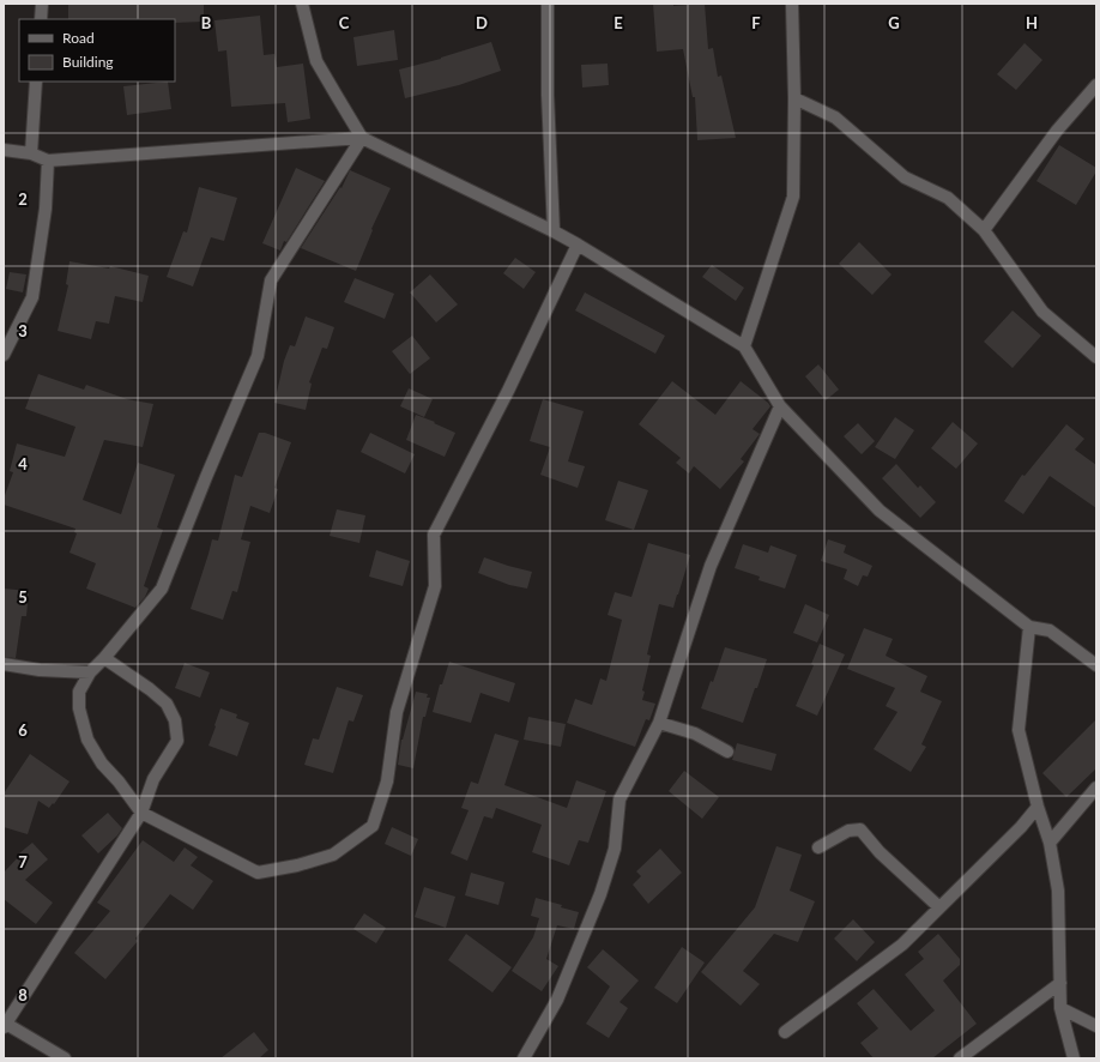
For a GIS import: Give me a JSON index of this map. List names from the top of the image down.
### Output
{
  "legend": ["Road", "Building"],
  "grid": {
    "columns": [
      "B",
      "C",
      "D",
      "E",
      "F",
      "G",
      "H"
    ],
    "rows": [
      "2",
      "3",
      "4",
      "5",
      "6",
      "7",
      "8"
    ]
  }
}
